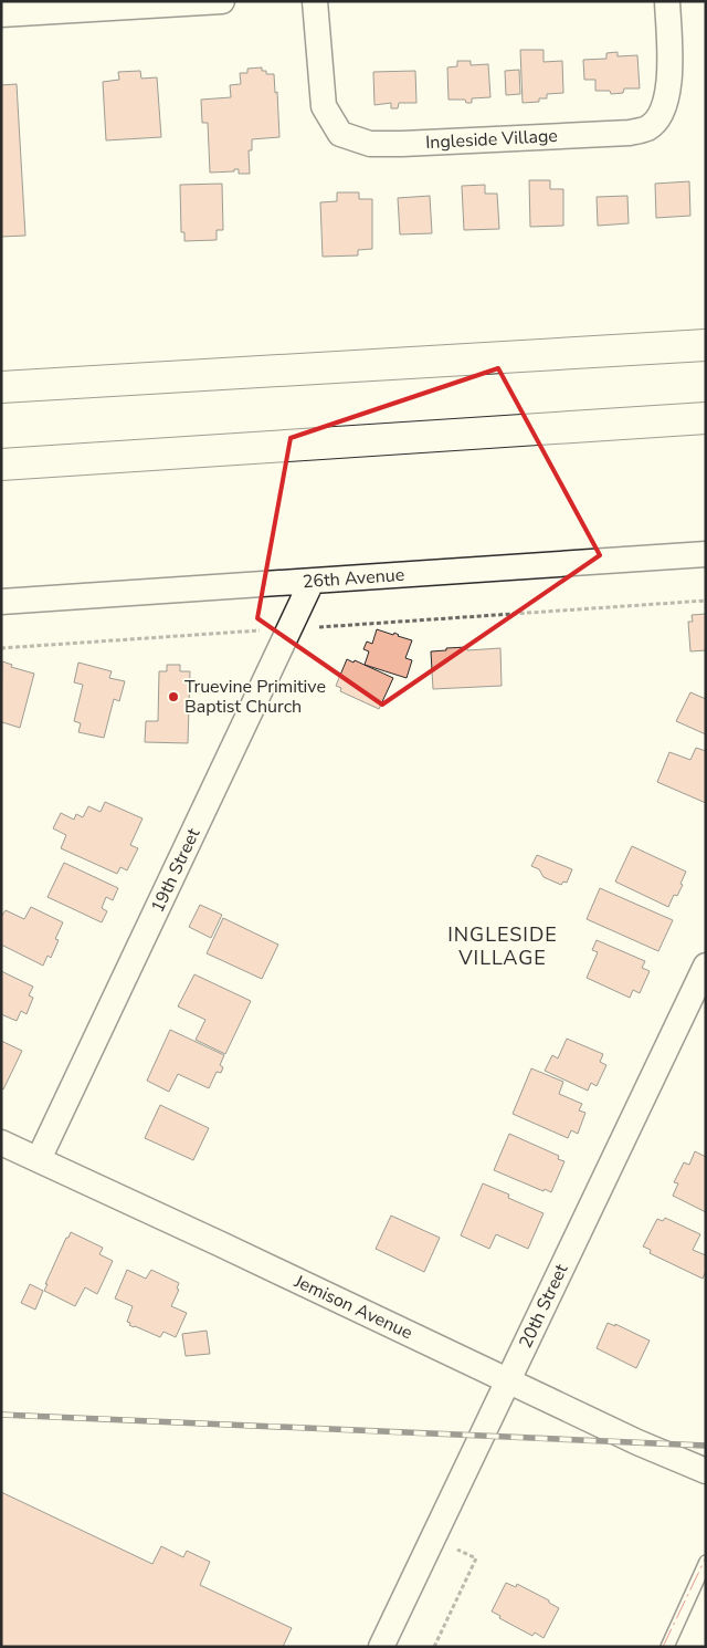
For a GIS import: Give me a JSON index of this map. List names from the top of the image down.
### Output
{
  "streets": {
    "street": [
      "Ingleside Village",
      "26th Avenue",
      "19th Street",
      "20th Street",
      "Jemison Avenue"
    ]
  },
  "crossings": [
    ["26th Avenue", "19th Street"],
    ["19th Street", "Jemison Avenue"],
    ["20th Street", "Jemison Avenue"]
  ],
  "districts": ["INGLESIDE VILLAGE"],
  "places": ["Truevine Primitive Baptist Church"]
}
